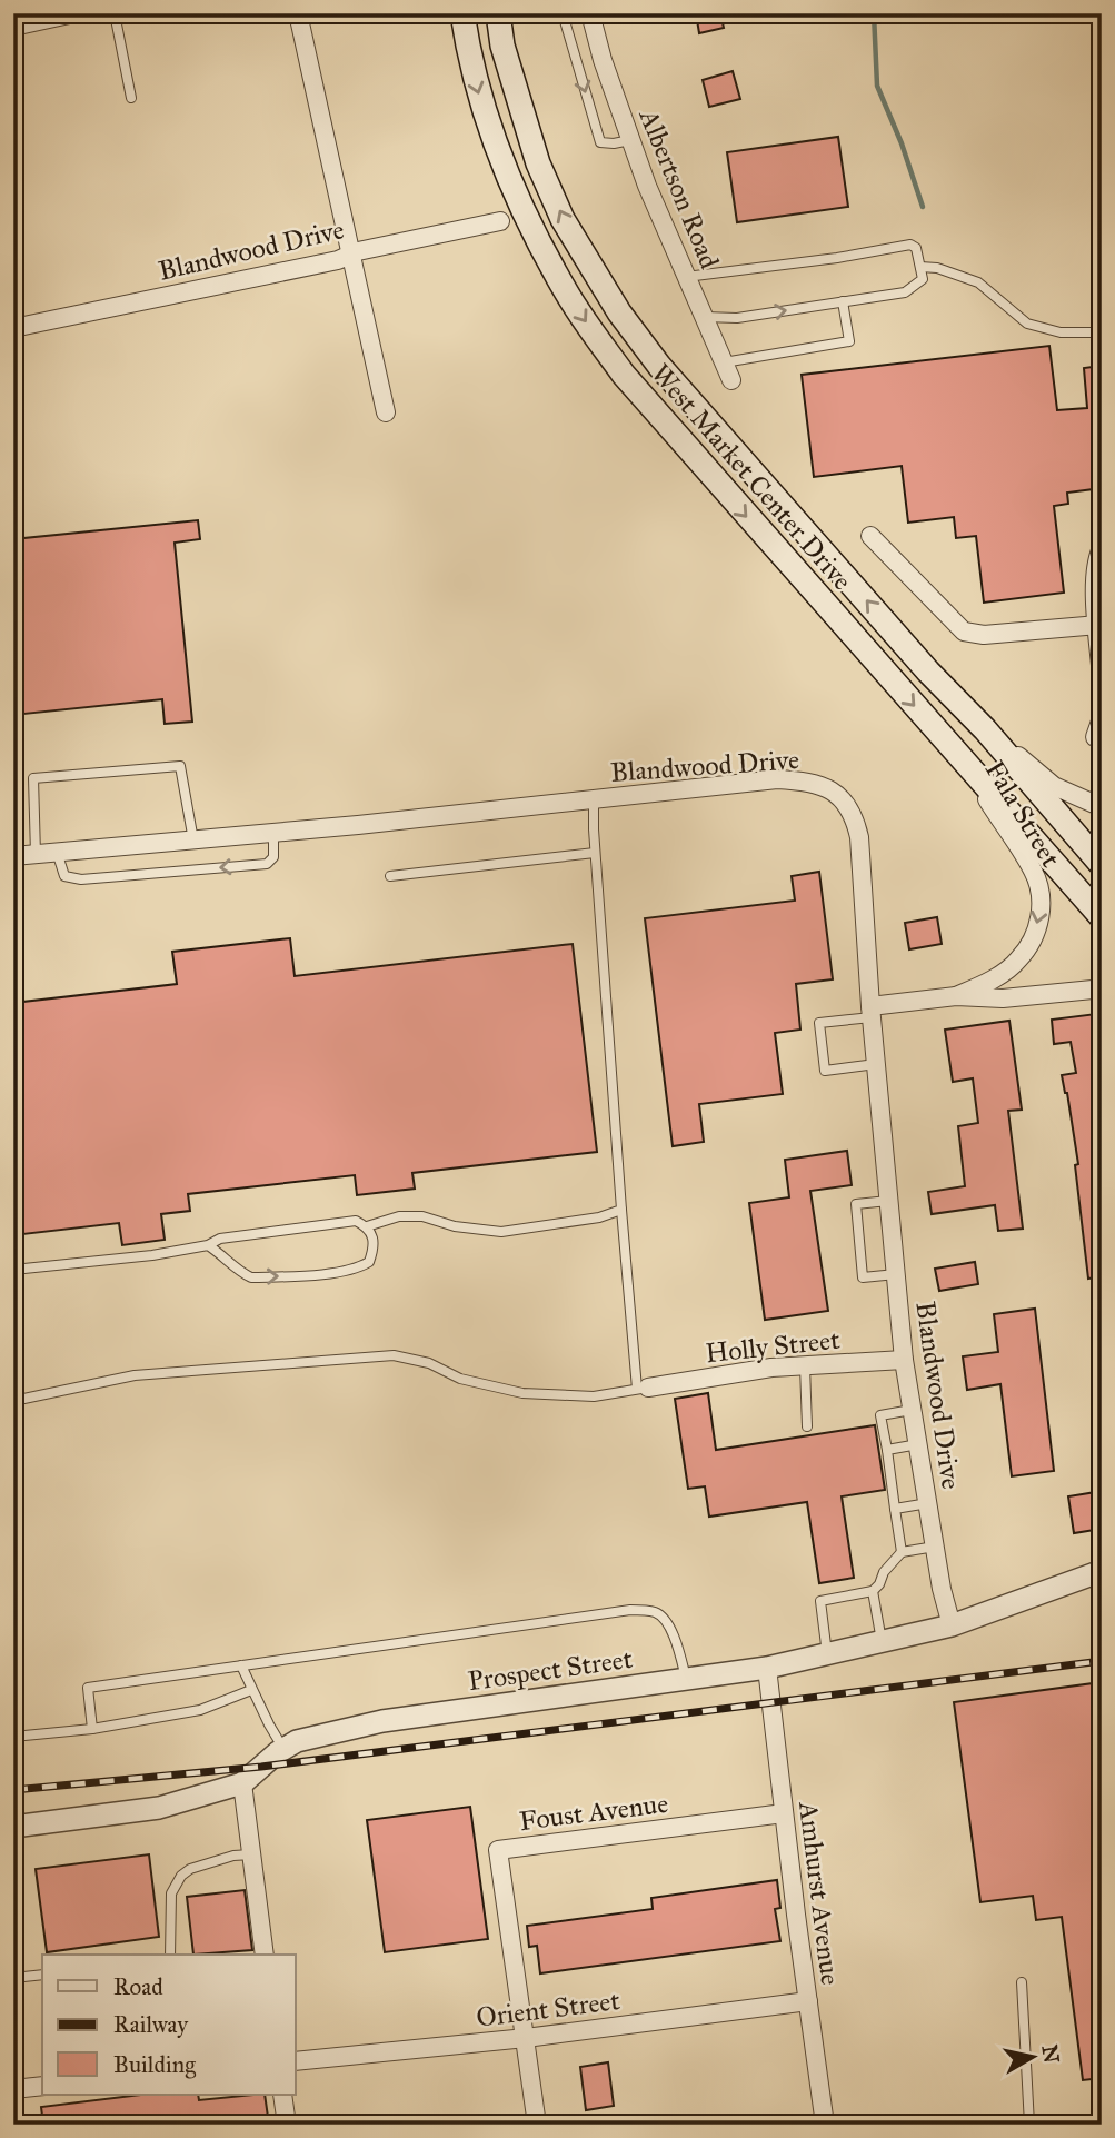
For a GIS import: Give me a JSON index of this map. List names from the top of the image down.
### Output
{
  "streets": {
    "main road": ["West Market Center Drive"],
    "street": [
      "Albertson Road",
      "Blandwood Drive",
      "Fala Street",
      "Holly Street",
      "Prospect Street",
      "Foust Avenue",
      "Amhurst Avenue",
      "Orient Street"
    ]
  },
  "crossings": [
    ["Blandwood Drive", "Fala Street"],
    ["Blandwood Drive", "Holly Street"],
    ["Blandwood Drive", "Prospect Street"],
    ["West Market Center Drive", "Fala Street"],
    ["Prospect Street", "Amhurst Avenue"],
    ["Foust Avenue", "Amhurst Avenue"],
    ["Foust Avenue", "Orient Street"],
    ["Amhurst Avenue", "Orient Street"]
  ],
  "legend": ["Road", "Railway", "Building"],
  "north": "right"
}
